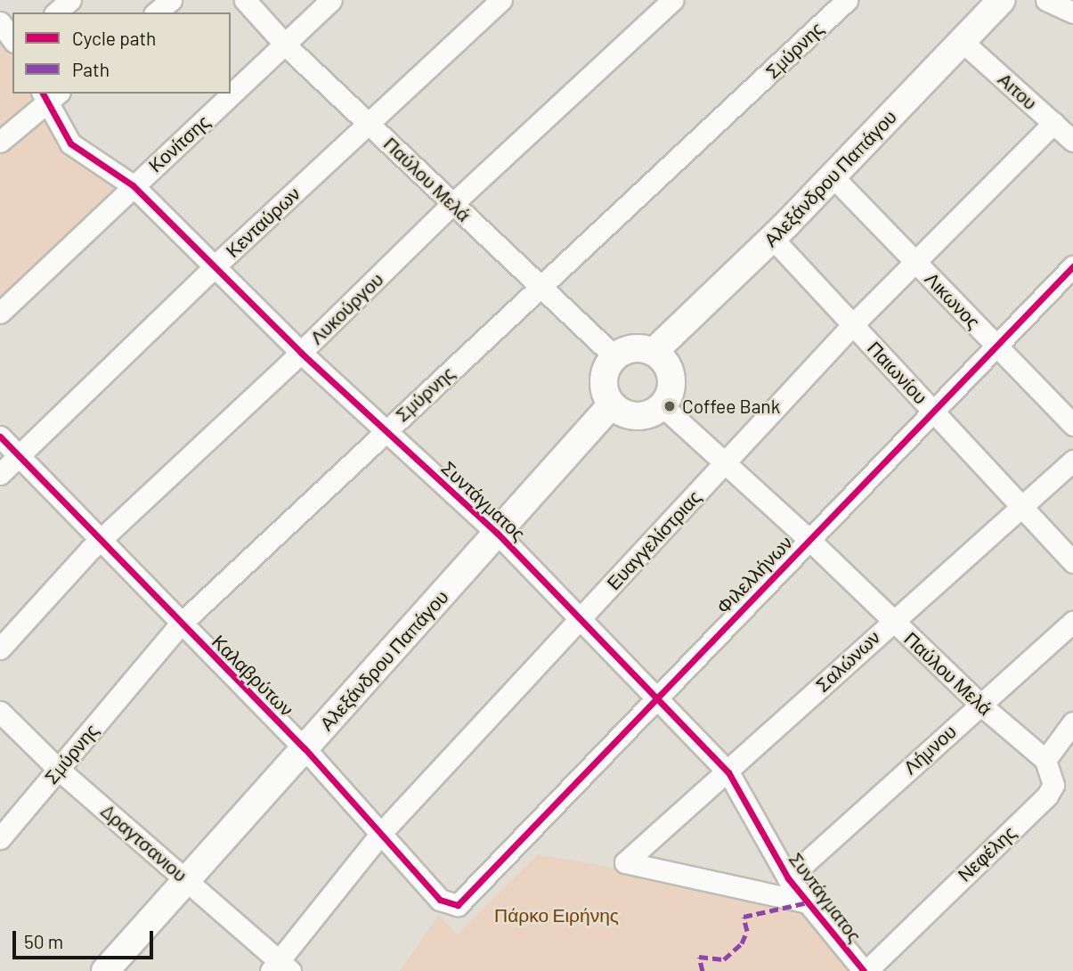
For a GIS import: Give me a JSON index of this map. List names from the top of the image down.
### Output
{
  "streets": {
    "street": [
      "Σμύρνης",
      "Αιτου",
      "Κονίτσης",
      "Αλεξάνδρου Παπάγου",
      "Παύλου Μελά",
      "Κενταύρων",
      "Λικωνος",
      "Λυκούργου",
      "Παιωνίου",
      "Συντάγματος",
      "Ευαγγελίστριας",
      "Φιλελλήνων",
      "Σαλώνων",
      "Καλαβρύτων",
      "Λήμνου",
      "Δραγτσανιου",
      "Νεφέλης"
    ]
  },
  "crossings": [
    ["Σμύρνης", "Παύλου Μελά"],
    ["Σμύρνης", "Συντάγματος"],
    ["Σμύρνης", "Καλαβρύτων"],
    ["Σμύρνης", "Δραγτσανιου"],
    ["Αιτου", "Αλεξάνδρου Παπάγου"],
    ["Αιτου", "Ευαγγελίστριας"],
    ["Κονίτσης", "Παύλου Μελά"],
    ["Κονίτσης", "Συντάγματος"],
    ["Αλεξάνδρου Παπάγου", "Παύλου Μελά"],
    ["Αλεξάνδρου Παπάγου", "Λικωνος"],
    ["Αλεξάνδρου Παπάγου", "Παιωνίου"],
    ["Αλεξάνδρου Παπάγου", "Συντάγματος"],
    ["Αλεξάνδρου Παπάγου", "Καλαβρύτων"],
    ["Αλεξάνδρου Παπάγου", "Δραγτσανιου"],
    ["Παύλου Μελά", "Κενταύρων"],
    ["Παύλου Μελά", "Λυκούργου"],
    ["Παύλου Μελά", "Ευαγγελίστριας"],
    ["Παύλου Μελά", "Φιλελλήνων"],
    ["Παύλου Μελά", "Σαλώνων"],
    ["Παύλου Μελά", "Λήμνου"],
    ["Παύλου Μελά", "Νεφέλης"],
    ["Κενταύρων", "Συντάγματος"],
    ["Κενταύρων", "Καλαβρύτων"],
    ["Λικωνος", "Ευαγγελίστριας"],
    ["Λικωνος", "Φιλελλήνων"],
    ["Λυκούργου", "Συντάγματος"],
    ["Λυκούργου", "Καλαβρύτων"],
    ["Παιωνίου", "Ευαγγελίστριας"],
    ["Παιωνίου", "Φιλελλήνων"],
    ["Παιωνίου", "Σαλώνων"],
    ["Συντάγματος", "Ευαγγελίστριας"],
    ["Συντάγματος", "Φιλελλήνων"],
    ["Συντάγματος", "Σαλώνων"],
    ["Συντάγματος", "Λήμνου"],
    ["Συντάγματος", "Νεφέλης"],
    ["Ευαγγελίστριας", "Καλαβρύτων"],
    ["Ευαγγελίστριας", "Δραγτσανιου"],
    ["Φιλελλήνων", "Καλαβρύτων"]
  ],
  "parks": ["Πάρκο Ειρήνης"],
  "places": ["Coffee Bank"],
  "legend": ["Cycle path", "Path"],
  "scale_bar": "50 m"
}
